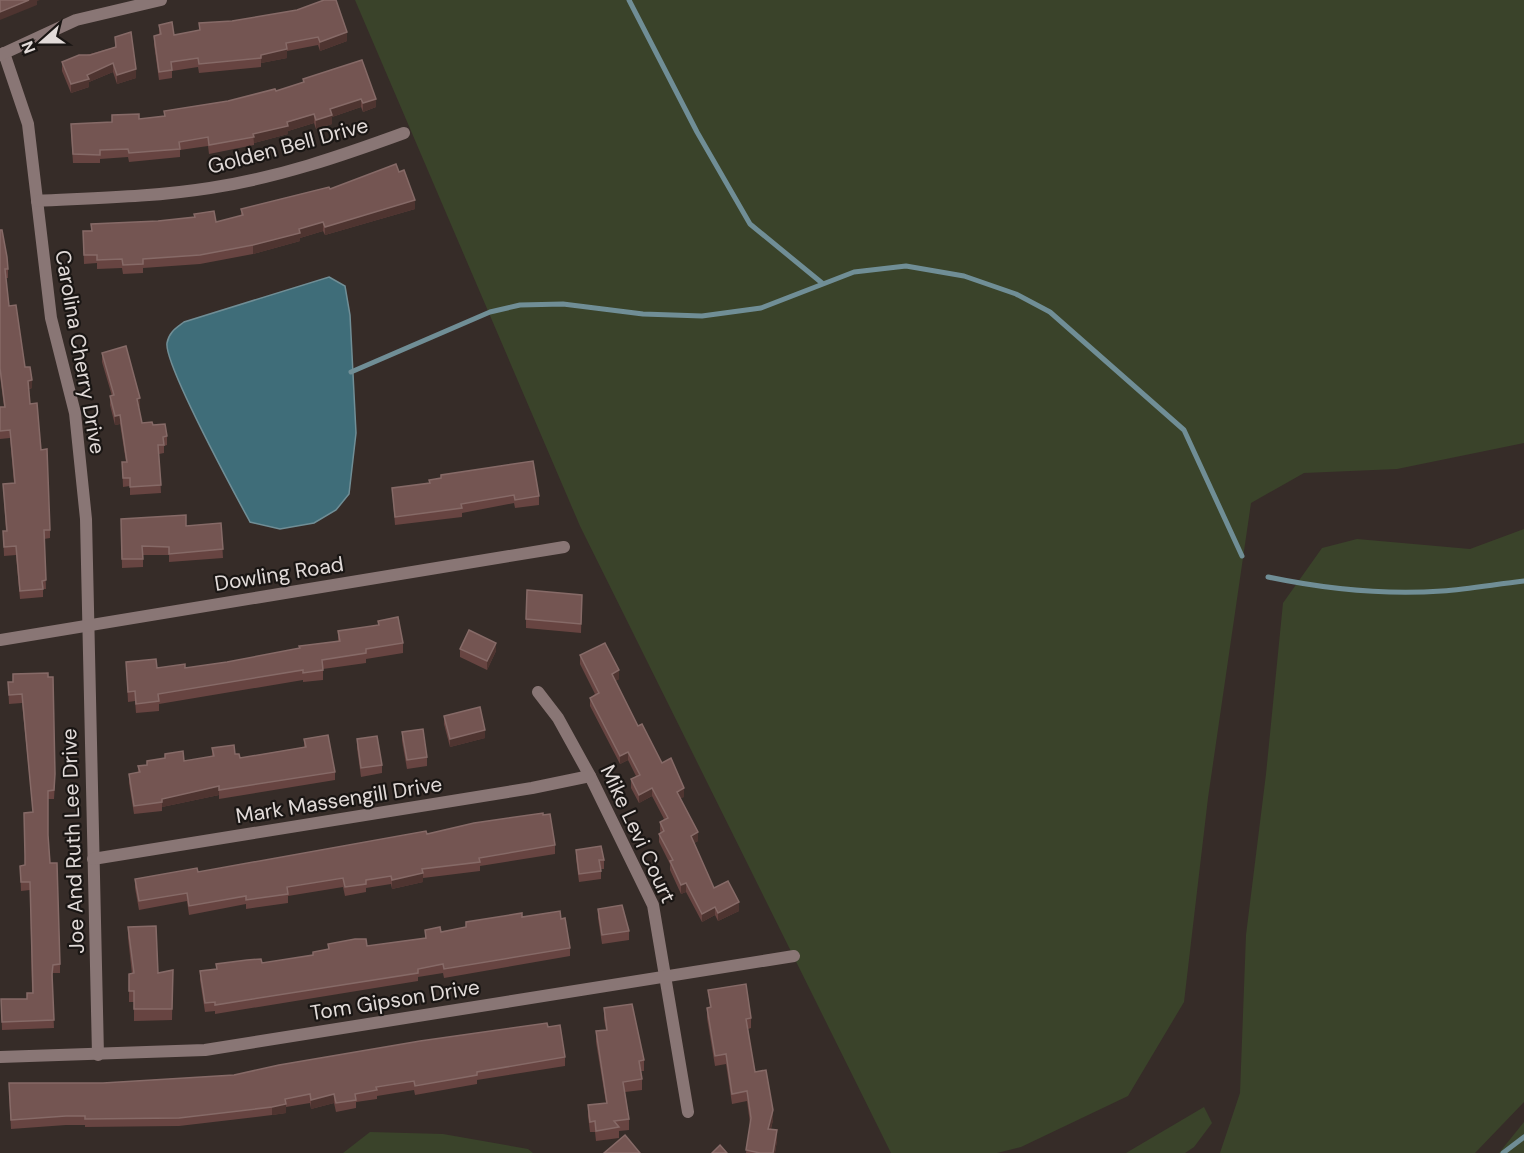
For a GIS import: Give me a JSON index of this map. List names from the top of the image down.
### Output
{
  "streets": {
    "street": [
      "Golden Bell Drive",
      "Carolina Cherry Drive",
      "Dowling Road",
      "Mark Massengill Drive",
      "Mike Levi Court",
      "Joe And Ruth Lee Drive",
      "Tom Gipson Drive"
    ]
  },
  "crossings": [
    ["Golden Bell Drive", "Carolina Cherry Drive"],
    ["Carolina Cherry Drive", "Dowling Road"],
    ["Carolina Cherry Drive", "Joe And Ruth Lee Drive"],
    ["Dowling Road", "Joe And Ruth Lee Drive"],
    ["Mark Massengill Drive", "Mike Levi Court"],
    ["Mark Massengill Drive", "Joe And Ruth Lee Drive"],
    ["Mike Levi Court", "Tom Gipson Drive"],
    ["Joe And Ruth Lee Drive", "Tom Gipson Drive"]
  ],
  "north": "left"
}
